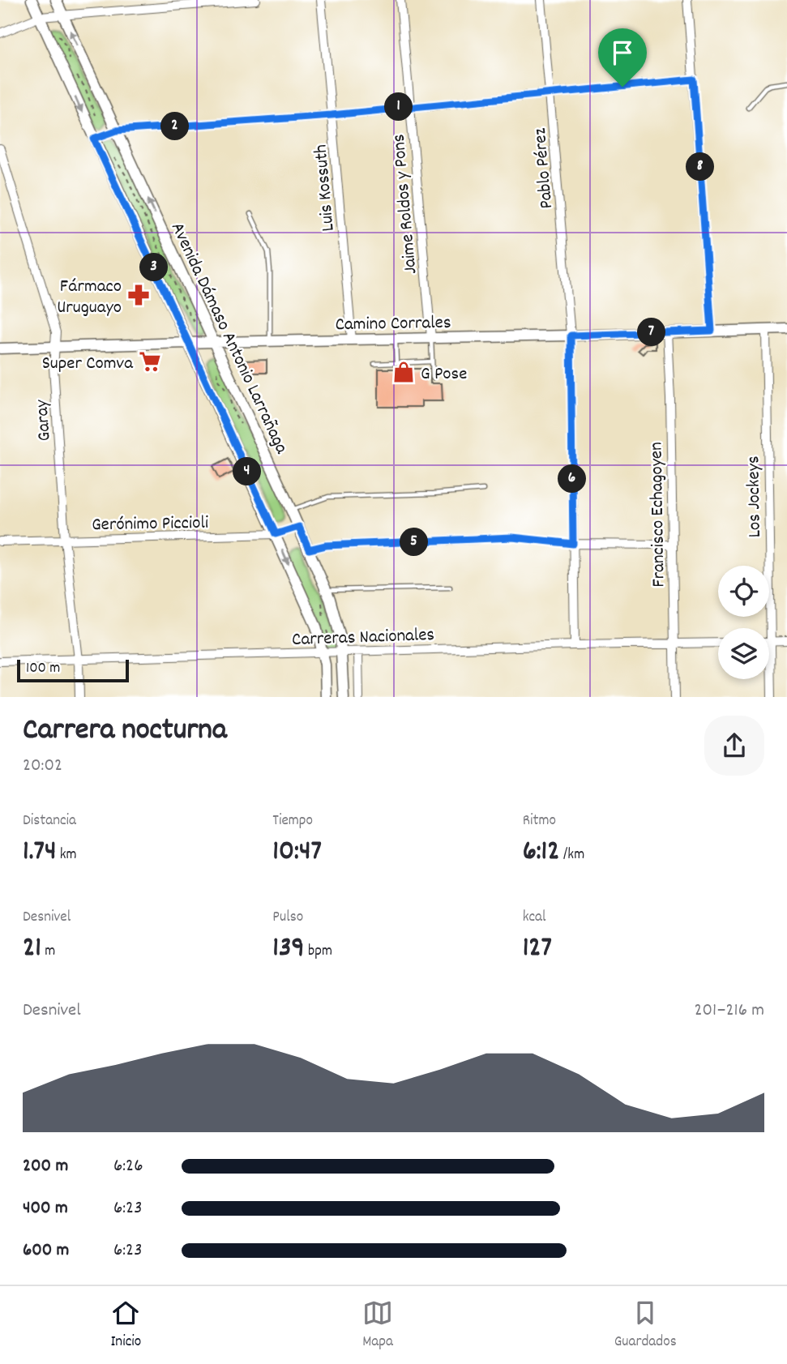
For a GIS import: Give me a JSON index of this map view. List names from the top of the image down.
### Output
{
  "streets": {
    "street": [
      "Pablo Pérez",
      "Luis Kossuth",
      "Jaime Roldos y Pons",
      "Camino Corrales",
      "Avenida Dámaso Antonio Larrañaga",
      "Garay",
      "Los Jockeys",
      "Francisco Echagoyen",
      "Gerónimo Piccioli",
      "Carreras Nacionales"
    ]
  },
  "crossings": [
    ["Pablo Pérez", "Camino Corrales"],
    ["Pablo Pérez", "Carreras Nacionales"],
    ["Luis Kossuth", "Camino Corrales"],
    ["Jaime Roldos y Pons", "Camino Corrales"],
    ["Camino Corrales", "Avenida Dámaso Antonio Larrañaga"],
    ["Camino Corrales", "Garay"],
    ["Camino Corrales", "Los Jockeys"],
    ["Camino Corrales", "Francisco Echagoyen"],
    ["Avenida Dámaso Antonio Larrañaga", "Gerónimo Piccioli"],
    ["Avenida Dámaso Antonio Larrañaga", "Carreras Nacionales"],
    ["Garay", "Gerónimo Piccioli"],
    ["Garay", "Carreras Nacionales"],
    ["Francisco Echagoyen", "Carreras Nacionales"]
  ],
  "places": {
    "pharmacy": ["Fármaco Uruguayo"],
    "supermarket": ["Super Comva"],
    "shop": ["G Pose"]
  },
  "scale_bar": "100 m",
  "page": {
    "pins": [
      "1",
      "2",
      "8",
      "3",
      "7",
      "4",
      "6",
      "5"
    ],
    "scale": "100 m",
    "heading": ["Carrera nocturna", "20:02"],
    "stats": [
      ["Distancia", "1.74 km"],
      ["Tiempo", "10:47"],
      ["Ritmo", "6:12 /km"],
      ["Desnivel", "21 m"],
      ["Pulso", "139 bpm"],
      ["kcal", "127"]
    ],
    "chart": ["Desnivel", "201–216 m"],
    "list": [
      {
        "name": "200 m",
        "note": "6:26"
      },
      {
        "name": "400 m",
        "note": "6:23"
      },
      {
        "name": "600 m",
        "note": "6:23"
      }
    ],
    "tabs": ["Inicio", "Mapa", "Guardados"]
  }
}
